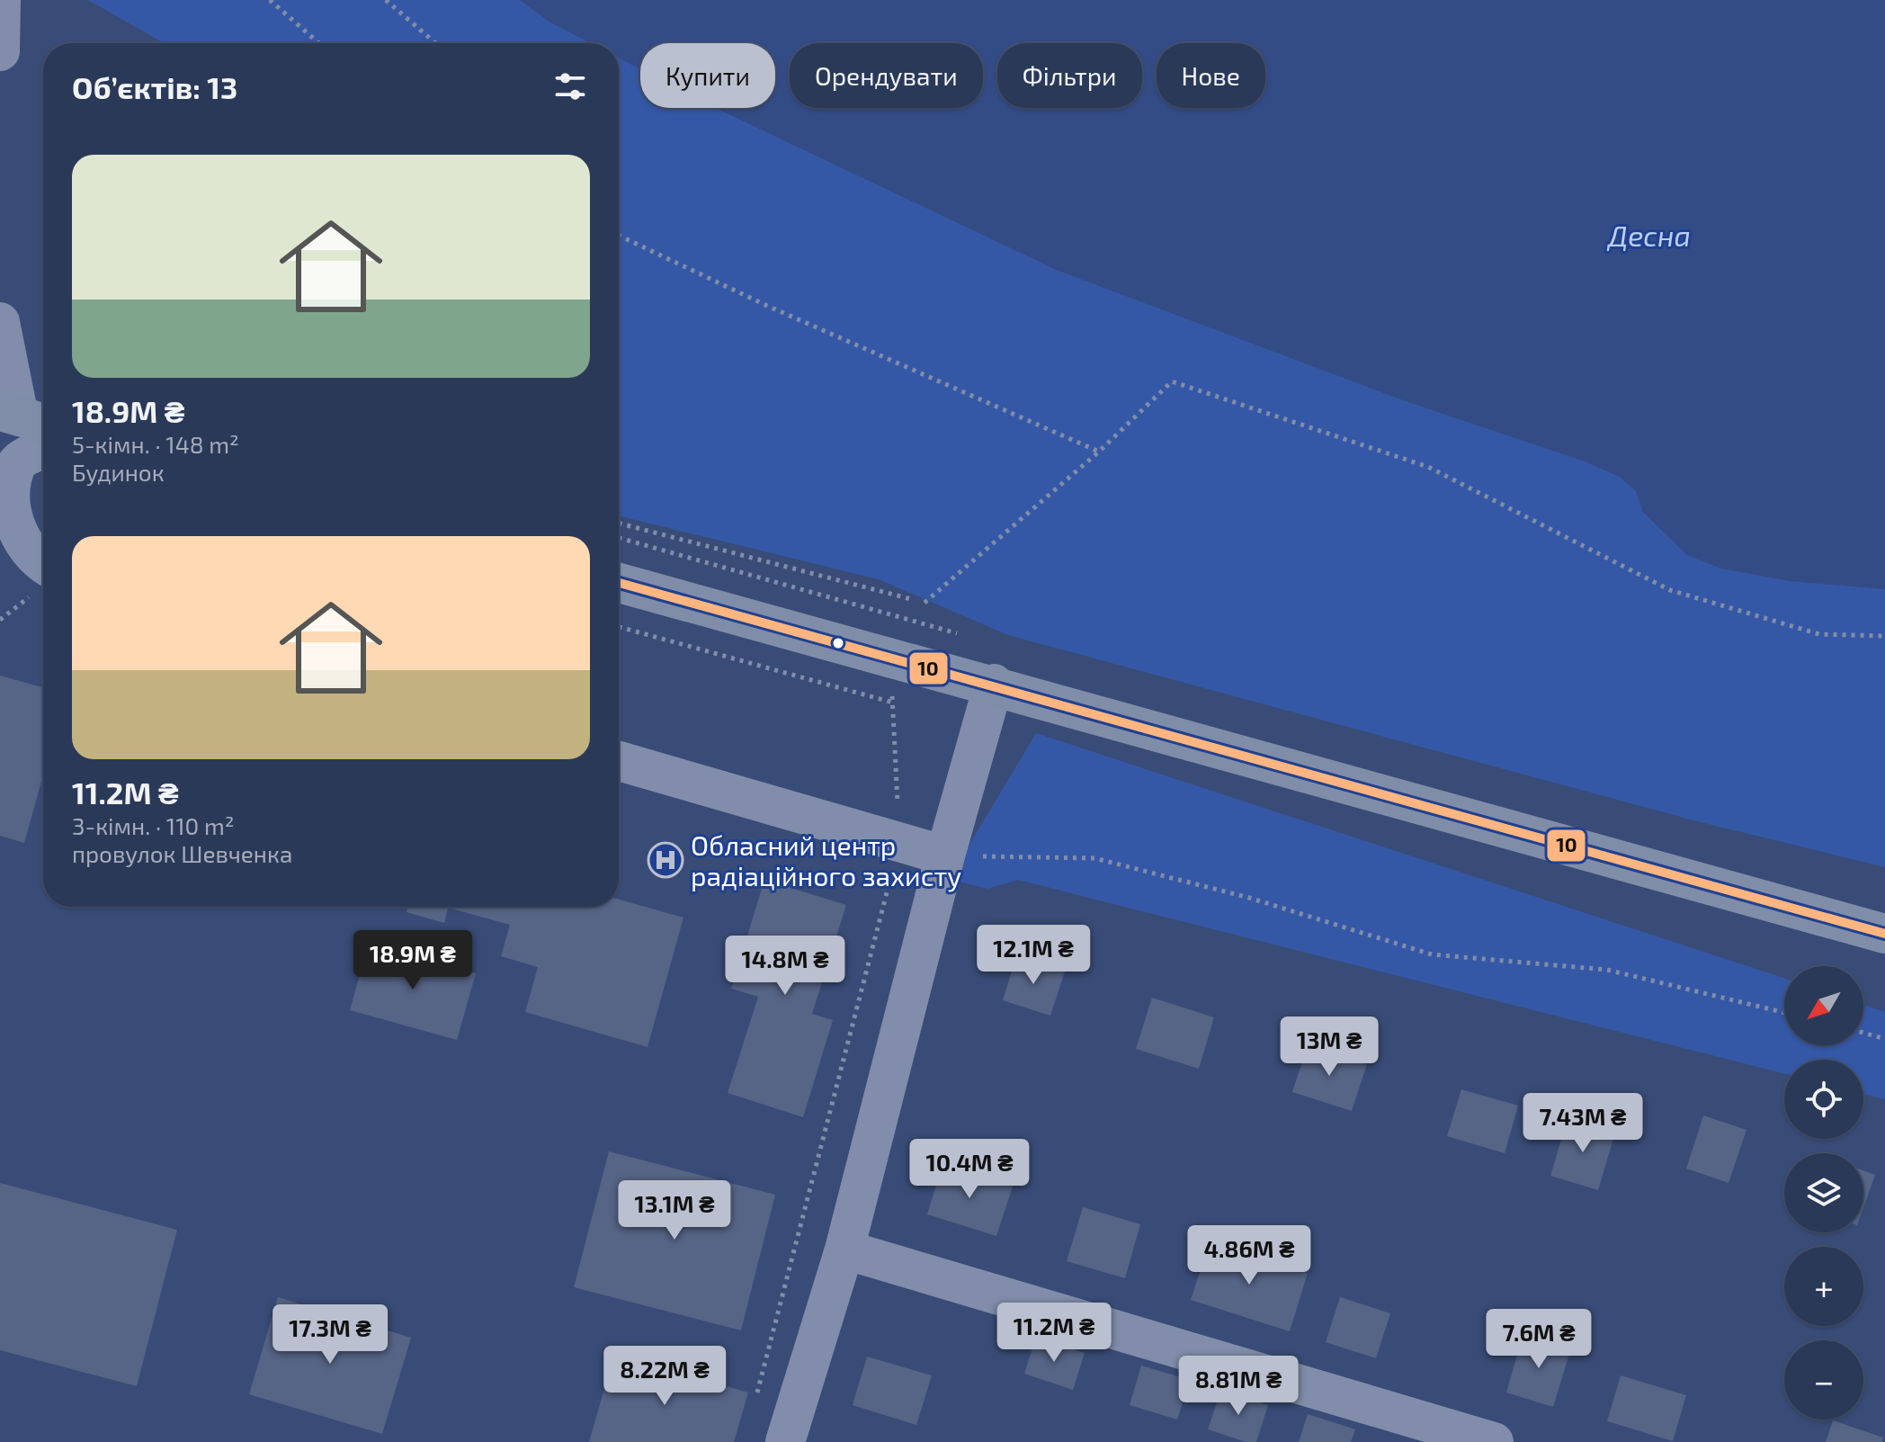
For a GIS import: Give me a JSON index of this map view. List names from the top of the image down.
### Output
{
  "water": ["Десна"],
  "places": {
    "hospital": ["Обласний центр радіаційного захисту"]
  },
  "lines": ["transit line 10"],
  "north": "bottom left",
  "page": {
    "chip": [
      "Купити",
      "Орендувати",
      "Фільтри",
      "Нове"
    ],
    "heading": "Об’єктів: 13",
    "list": [
      {
        "name": "18.9M ₴",
        "note": "5-кімн. · 148 m² · Будинок"
      },
      {
        "name": "11.2M ₴",
        "note": "3-кімн. · 110 m² · провулок Шевченка"
      }
    ],
    "price": [
      "12.1M ₴",
      "18.9M ₴",
      "14.8M ₴",
      "13M ₴",
      "7.43M ₴",
      "10.4M ₴",
      "13.1M ₴",
      "4.86M ₴",
      "11.2M ₴",
      "17.3M ₴",
      "7.6M ₴",
      "8.22M ₴",
      "8.81M ₴"
    ],
    "map_buttons": ["+", "−"]
  }
}
